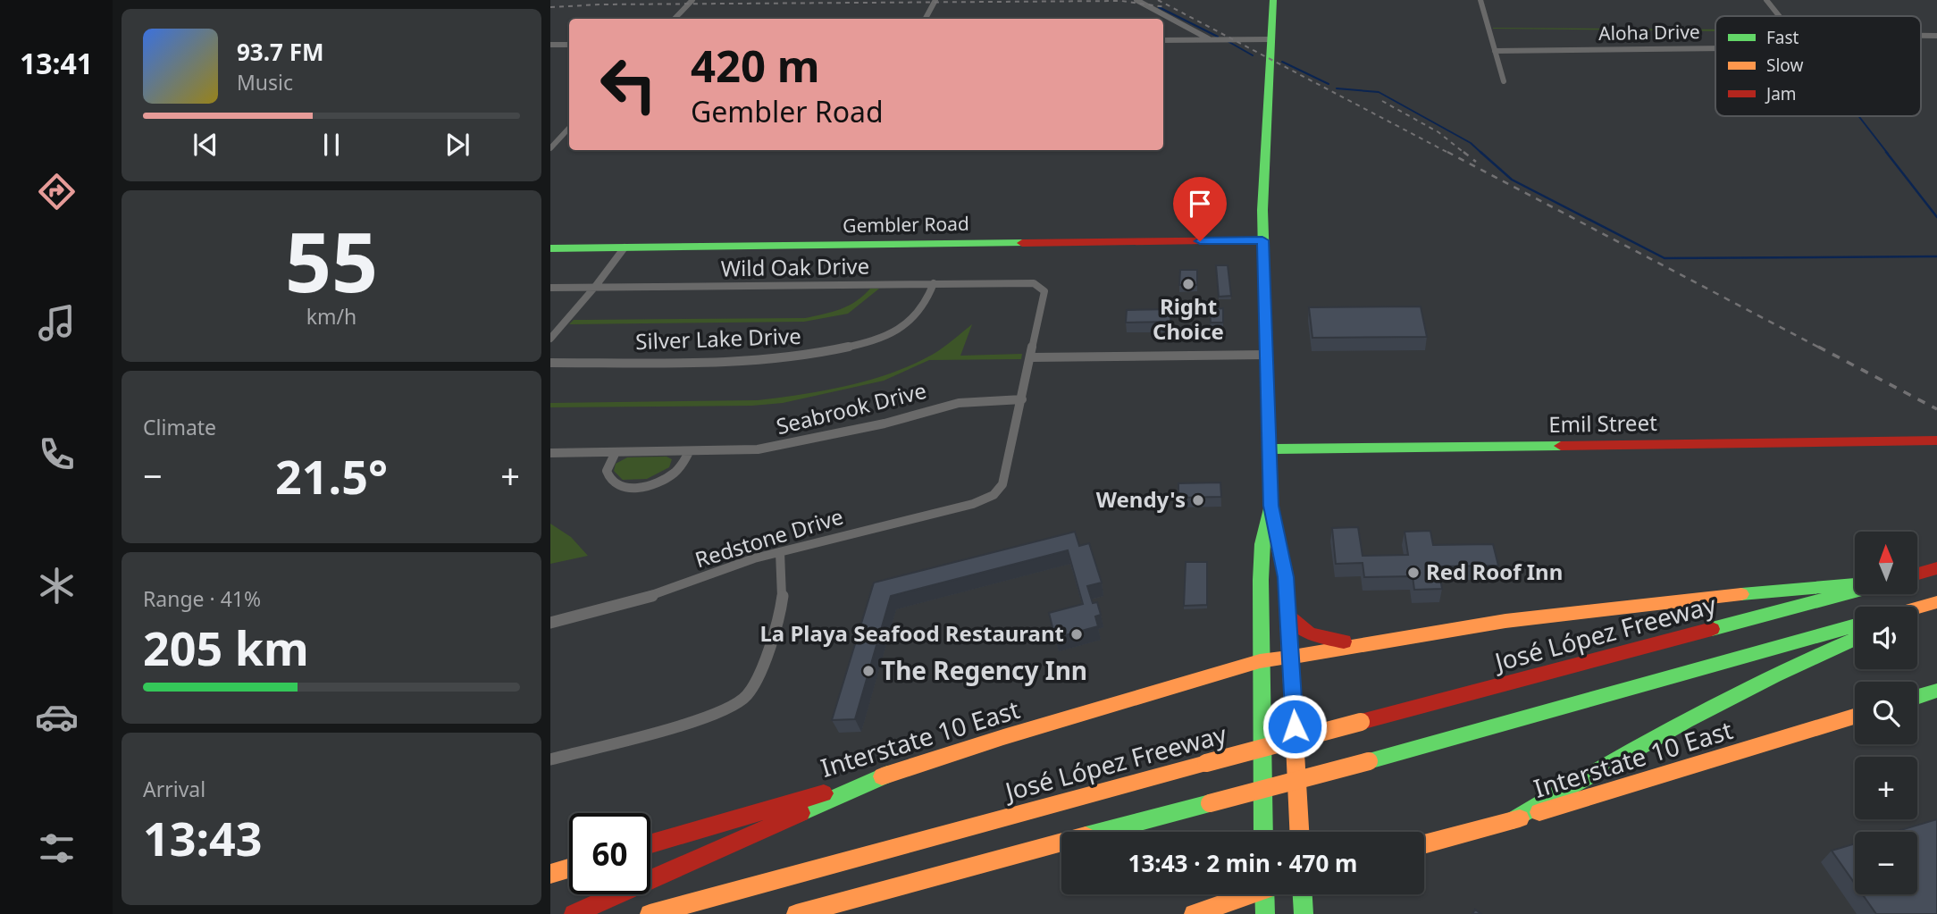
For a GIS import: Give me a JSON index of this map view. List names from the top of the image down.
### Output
{
  "streets": {
    "main road": [
      "Gembler Road",
      "Emil Street",
      "José López Freeway",
      "Interstate 10 East"
    ],
    "street": [
      "Aloha Drive",
      "Wild Oak Drive",
      "Silver Lake Drive",
      "Seabrook Drive",
      "Redstone Drive"
    ]
  },
  "crossings": [
    ["Wild Oak Drive", "Silver Lake Drive"],
    ["Seabrook Drive", "Redstone Drive"]
  ],
  "places": [
    "Right Choice",
    "Wendy's",
    "Red Roof Inn",
    "La Playa Seafood Restaurant",
    "The Regency Inn"
  ],
  "legend": ["Fast", "Slow", "Jam"],
  "north": "top",
  "page": {
    "tabs": "13:41",
    "turn": ["420 m", "Gembler Road"],
    "song": ["93.7 FM", "Music"],
    "tile": [
      ["55", "km/h"],
      "Climate",
      ["Range · 41%", "205 km"],
      ["Arrival", "13:43"]
    ],
    "heat": ["−", "21.5°", "+"],
    "map_buttons": ["+", "−"],
    "limit": "60",
    "trip": "13:43 · 2 min · 470 m"
  }
}
